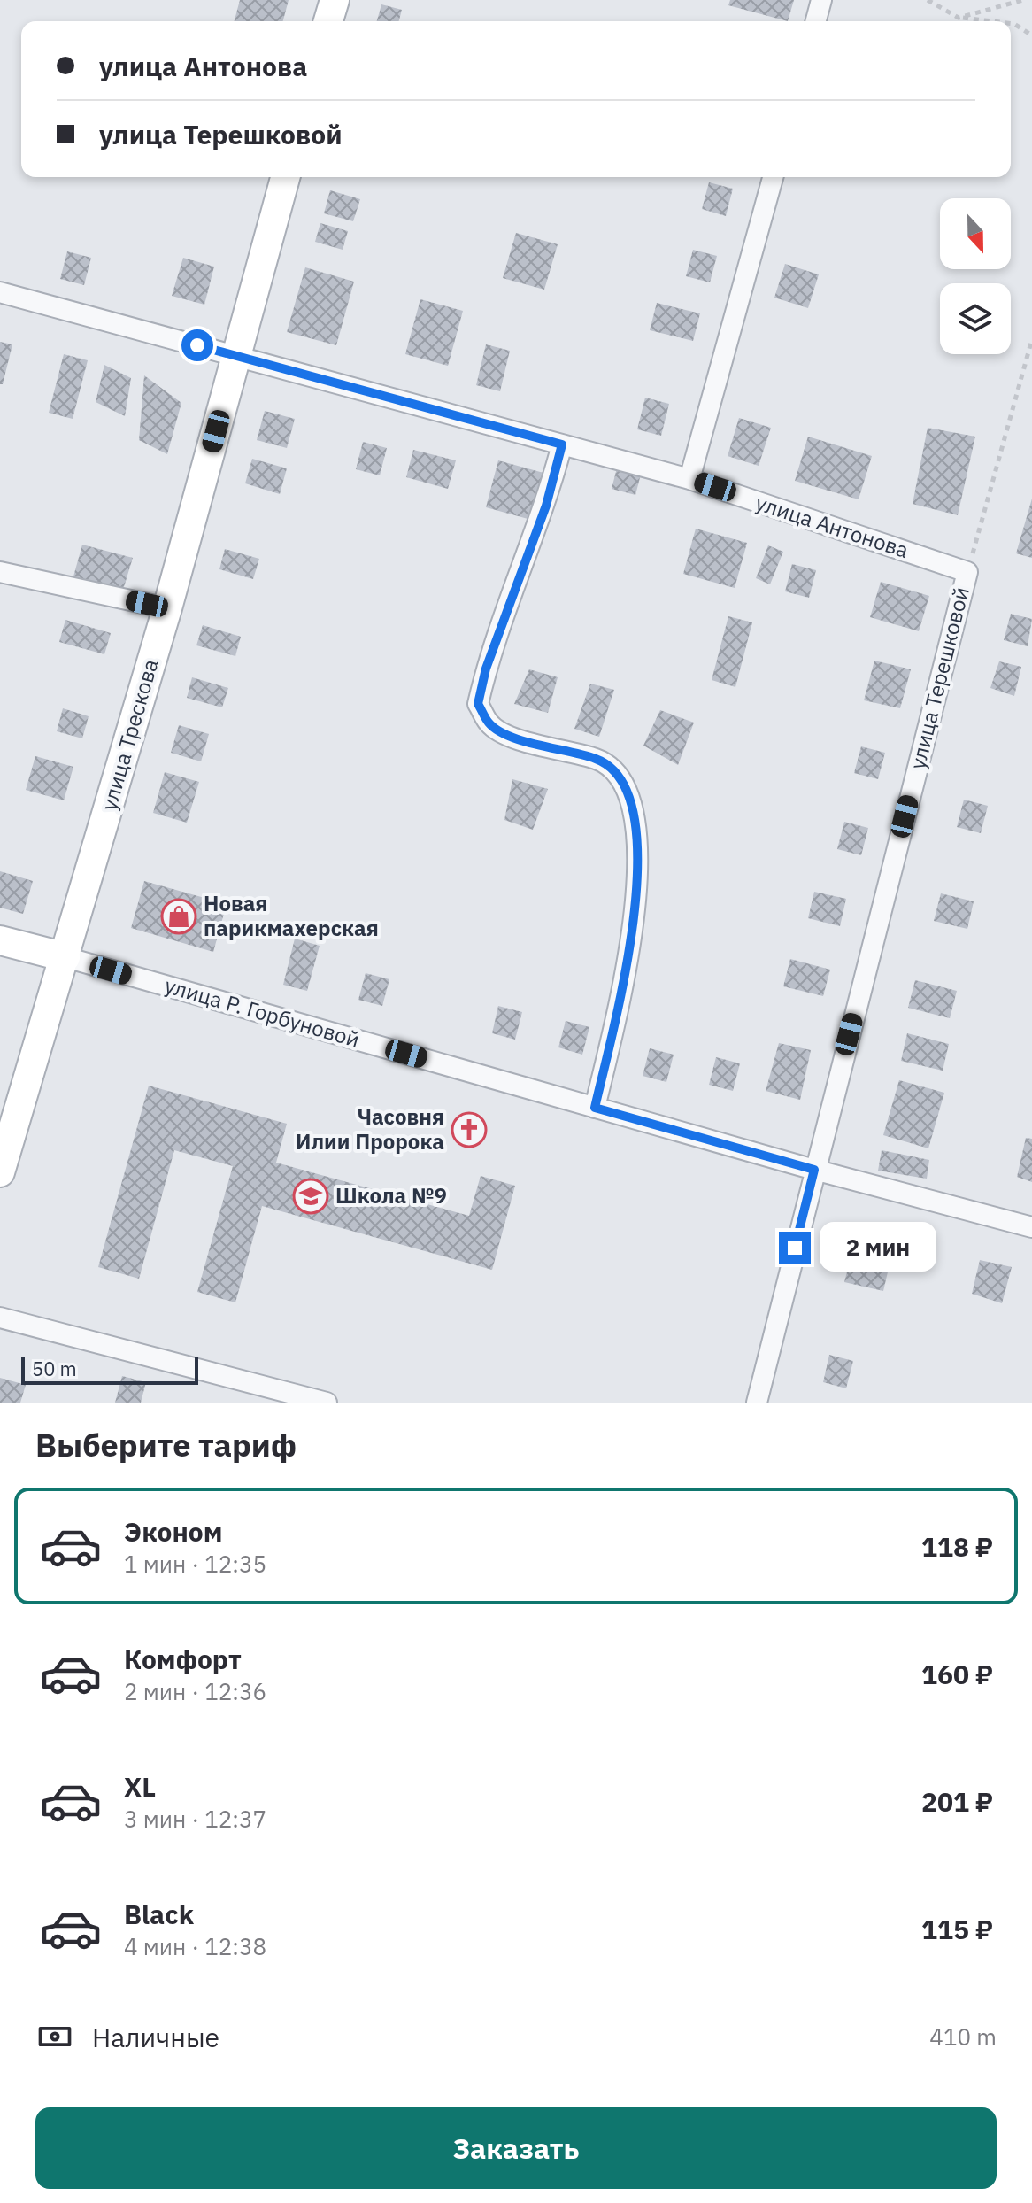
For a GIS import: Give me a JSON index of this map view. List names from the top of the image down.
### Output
{
  "streets": {
    "main road": ["улица Трескова"],
    "street": ["улица Антонова", "улица Терешковой", "улица Р. Горбуновой"]
  },
  "crossings": [
    ["улица Антонова", "улица Терешковой"],
    ["улица Антонова", "улица Трескова"],
    ["улица Терешковой", "улица Р. Горбуновой"],
    ["улица Трескова", "улица Р. Горбуновой"]
  ],
  "places": {
    "shop": ["Новая парикмахерская"],
    "church": ["Часовня Илии Пророка"],
    "school or university": ["Школа №9"]
  },
  "scale_bar": "50 m",
  "north": "bottom",
  "page": {
    "banner": ["улица Антонова", "улица Терешковой"],
    "bubble": "2 мин",
    "scale": "50 m",
    "heading": "Выберите тариф",
    "list": [
      {
        "name": "Эконом",
        "note": "1 мин · 12:35",
        "value": "118 ₽"
      },
      {
        "name": "Комфорт",
        "note": "2 мин · 12:36",
        "value": "160 ₽"
      },
      {
        "name": "XL",
        "note": "3 мин · 12:37",
        "value": "201 ₽"
      },
      {
        "name": "Black",
        "note": "4 мин · 12:38",
        "value": "115 ₽"
      }
    ],
    "pay": ["Наличные", "410 m"],
    "buttons": "Заказать"
  }
}
